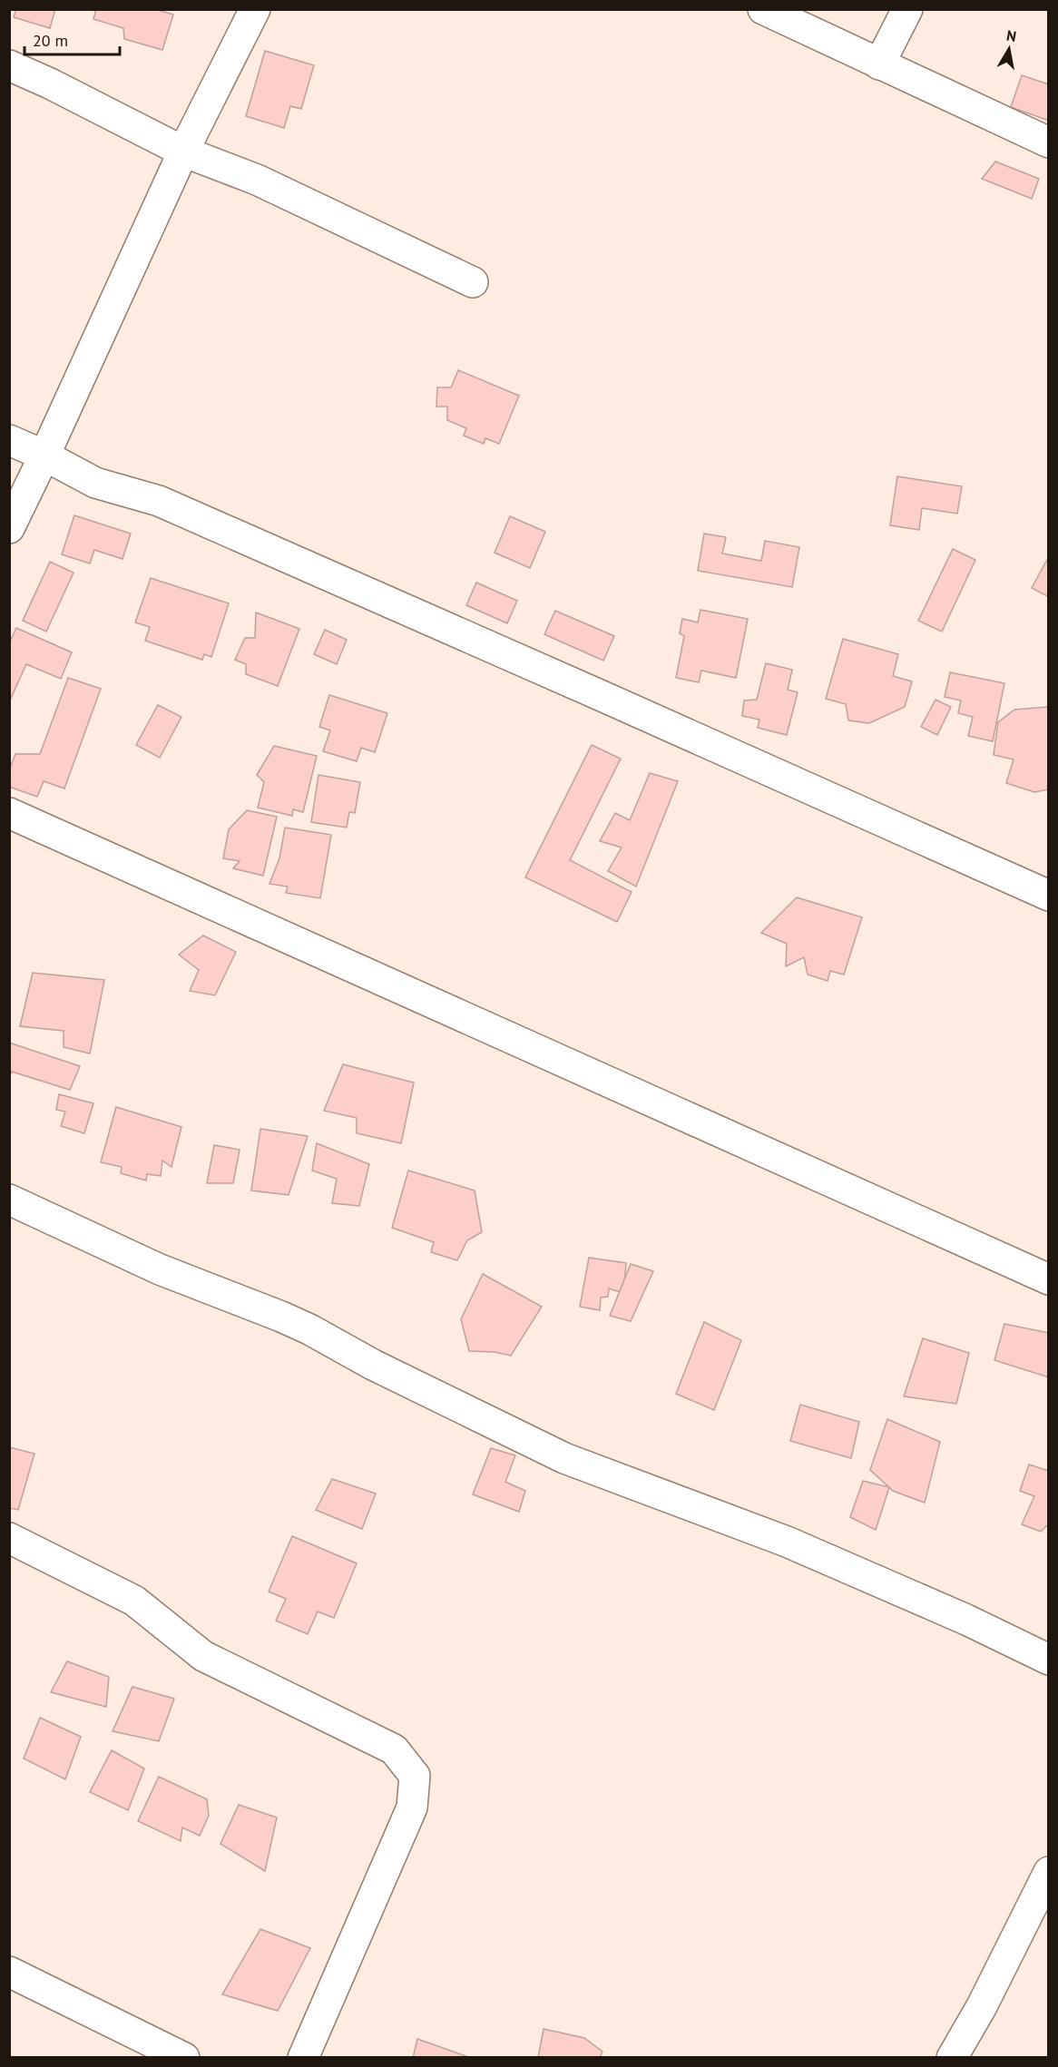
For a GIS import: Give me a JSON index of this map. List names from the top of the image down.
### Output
{
  "scale_bar": "20 m",
  "north": "top"
}
